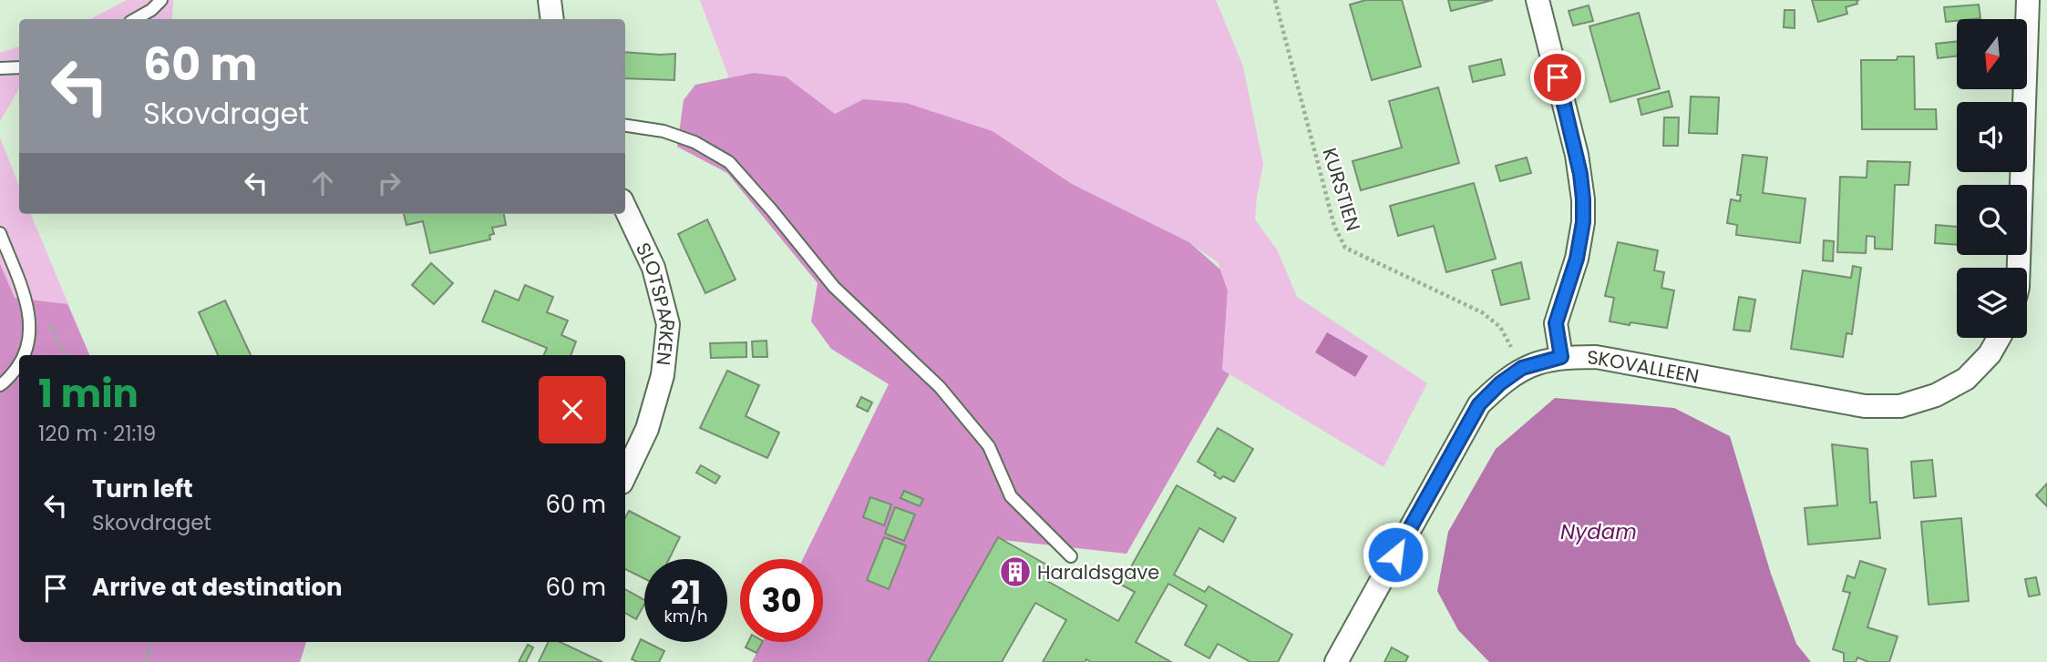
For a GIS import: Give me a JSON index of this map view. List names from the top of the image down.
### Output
{
  "streets": {
    "street": ["SLOTSPARKEN", "SKOVALLEEN"],
    "path": ["KURSTIEN"]
  },
  "crossings": [
    ["KURSTIEN", "SKOVALLEEN"]
  ],
  "water": ["Nydam"],
  "places": {
    "building": ["Haraldsgave"]
  },
  "north": "bottom",
  "page": {
    "turn": ["60 m", "Skovdraget"],
    "heading": ["1 min", "120 m · 21:19"],
    "list": [
      {
        "name": "Turn left",
        "note": "Skovdraget",
        "value": "60 m"
      },
      {
        "name": "Arrive at destination",
        "value": "60 m"
      }
    ],
    "speed": "21 km/h",
    "limit": "30"
  }
}
